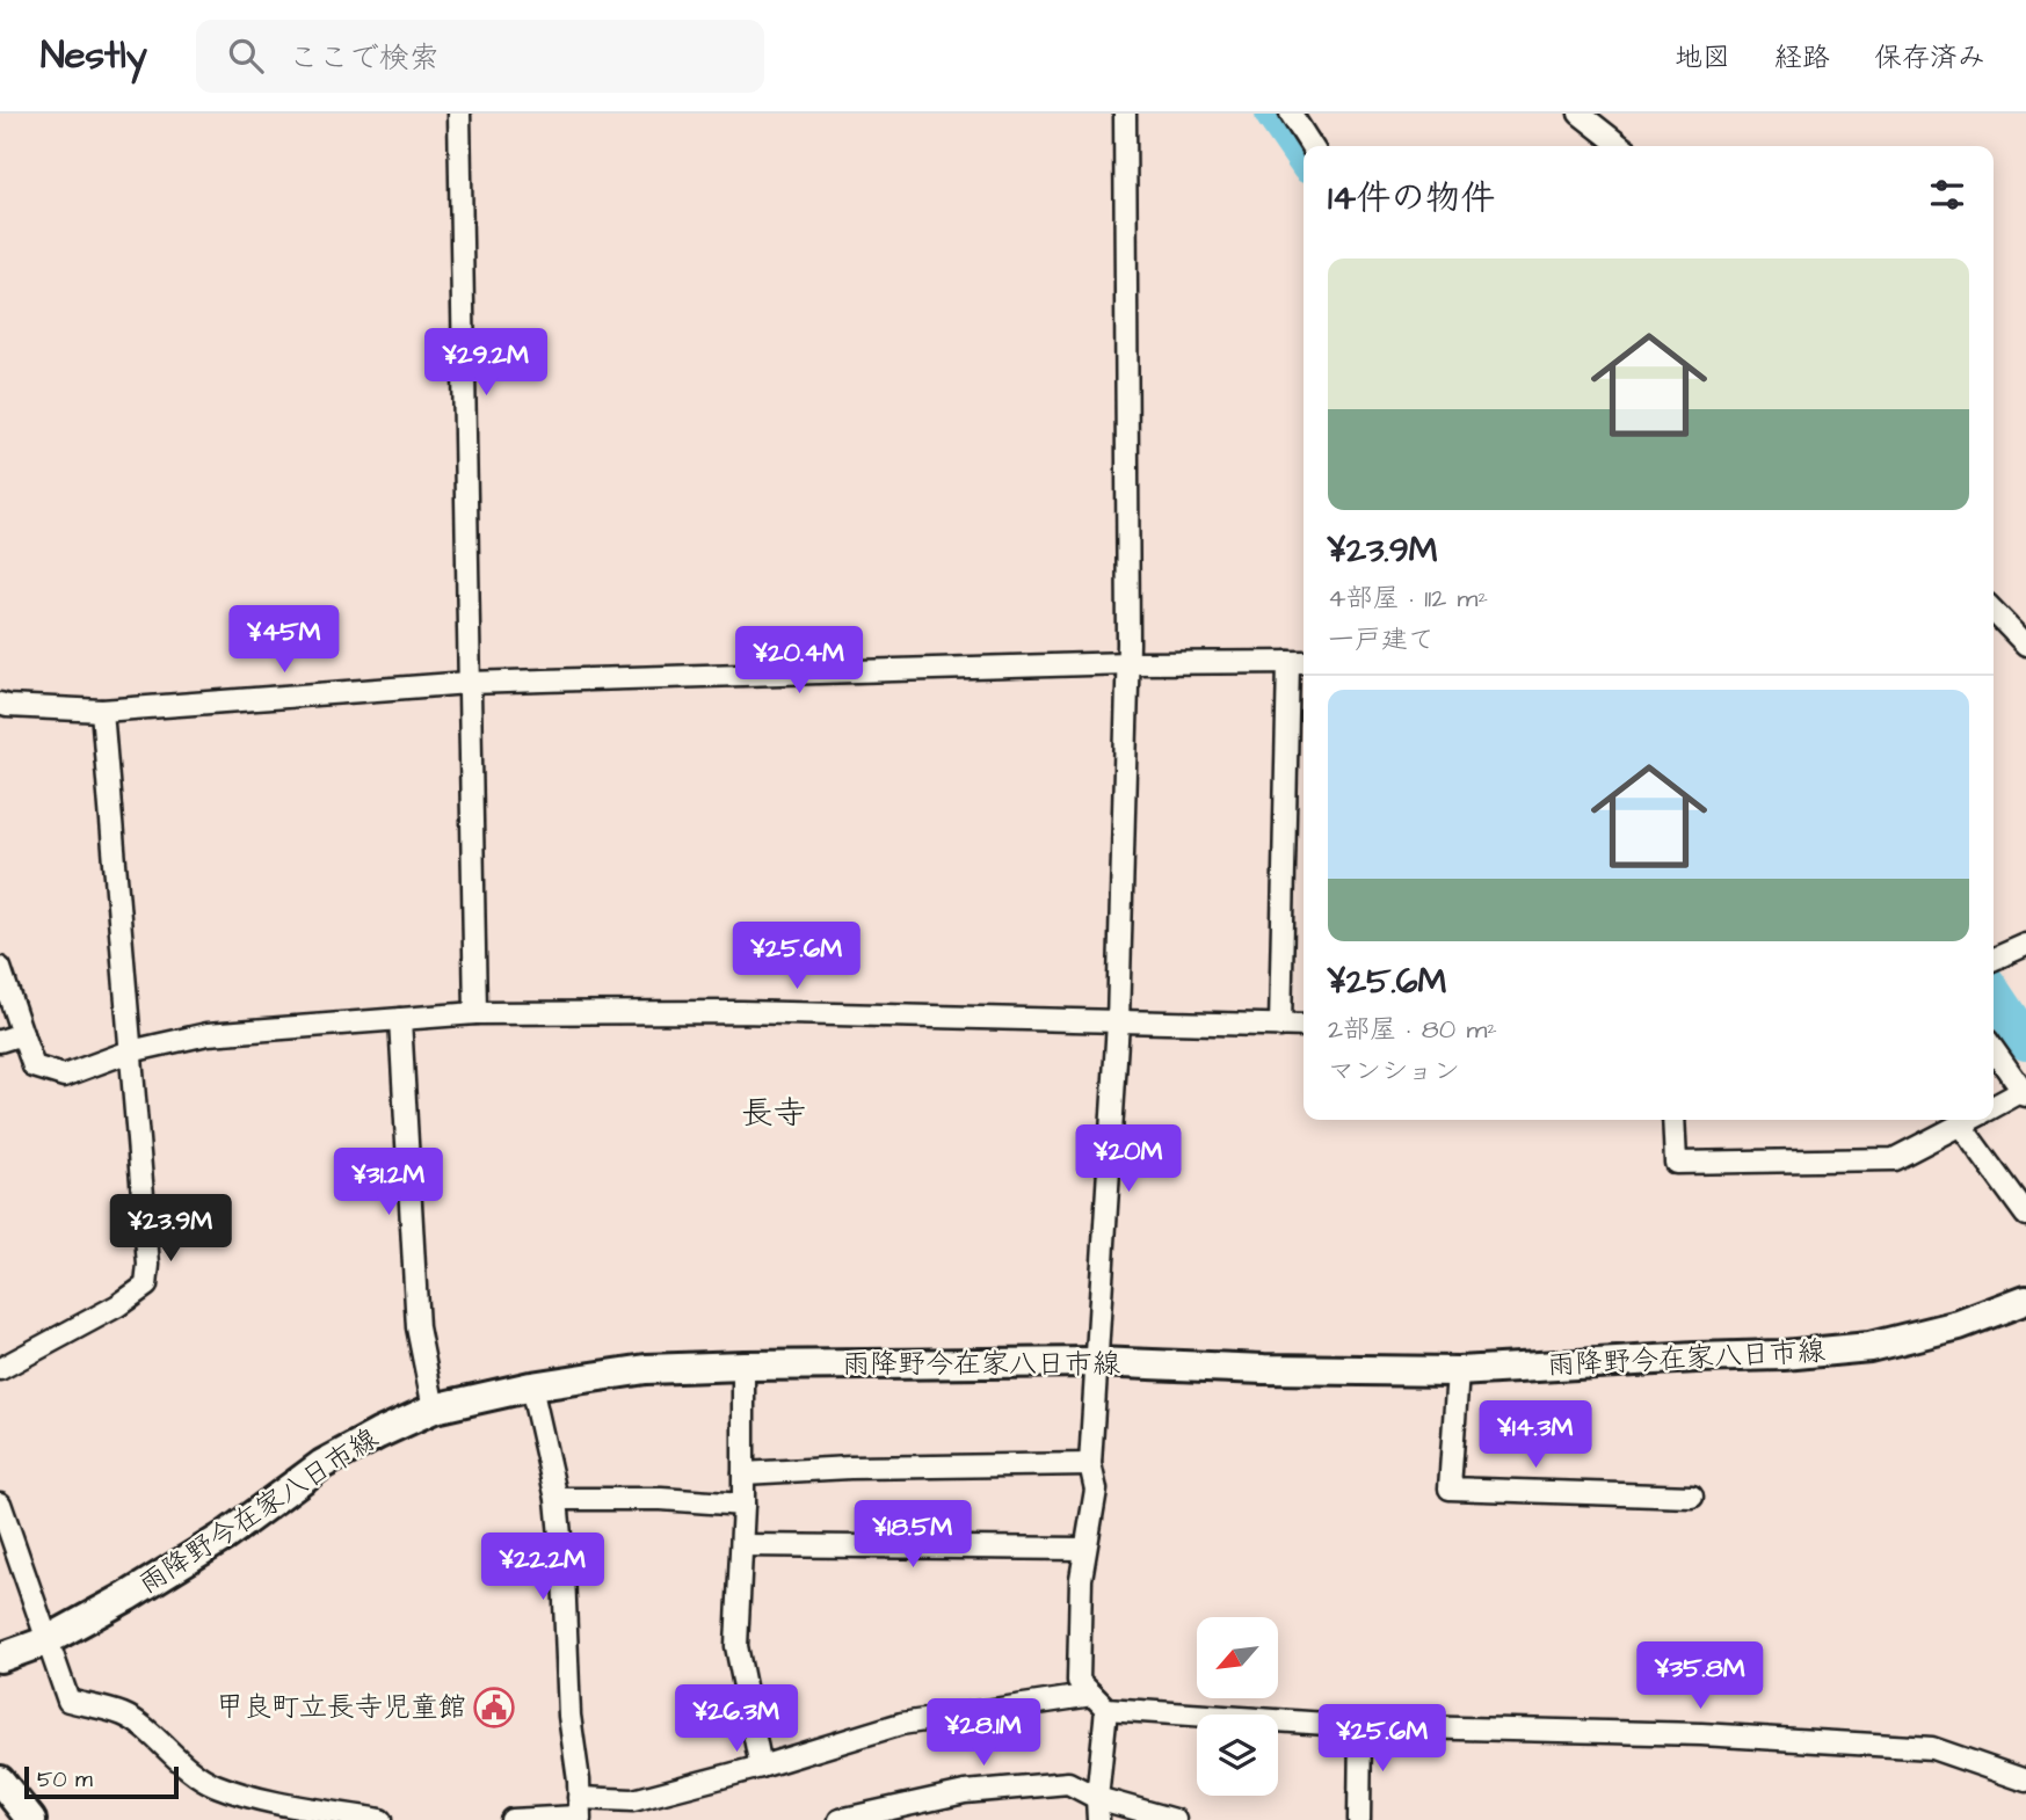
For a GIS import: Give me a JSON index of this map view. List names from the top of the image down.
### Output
{
  "streets": {
    "main road": ["雨降野今在家八日市線"]
  },
  "districts": ["長寺"],
  "places": {
    "public building": ["甲良町立長寺児童館"]
  },
  "scale_bar": "50 m",
  "north": "bottom left",
  "page": {
    "header": "Nestly",
    "search": "ここで検索",
    "nav": ["地図", "経路", "保存済み"],
    "heading": "14件の物件",
    "list": [
      {
        "name": "¥23.9M",
        "note": "4部屋 · 112 m² · 一戸建て"
      },
      {
        "name": "¥25.6M",
        "note": "2部屋 · 80 m² · マンション"
      }
    ],
    "price": [
      "¥29.2M",
      "¥45M",
      "¥20.4M",
      "¥25.6M",
      "¥20M",
      "¥31.2M",
      "¥23.9M",
      "¥14.3M",
      "¥18.5M",
      "¥22.2M",
      "¥35.8M",
      "¥26.3M",
      "¥28.1M",
      "¥25.6M"
    ],
    "scale": "50 m"
  }
}
